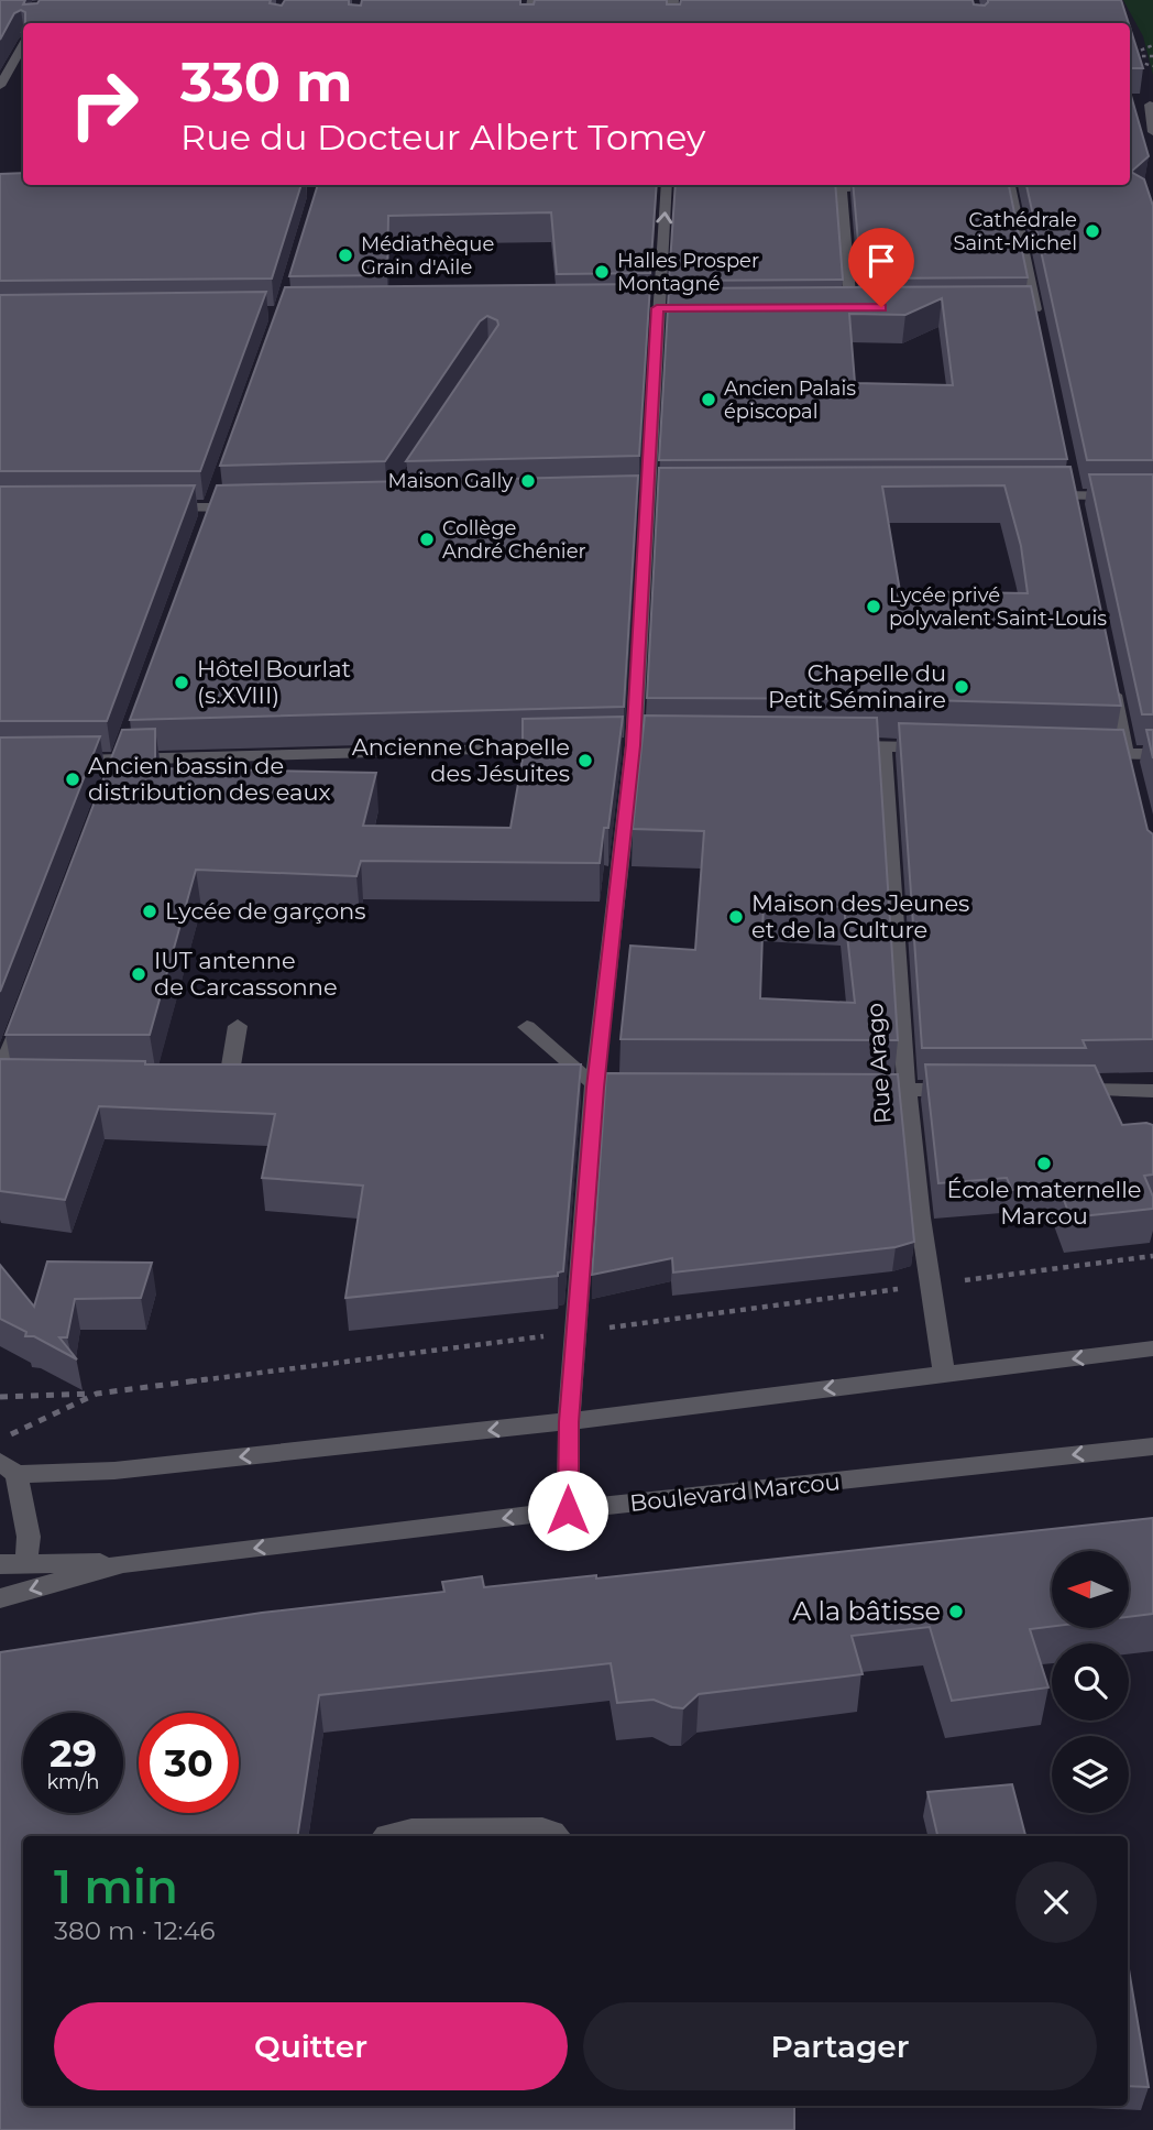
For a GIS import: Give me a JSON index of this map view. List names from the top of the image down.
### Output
{
  "streets": {
    "street": ["Rue Arago", "Boulevard Marcou"]
  },
  "places": [
    "Cathédrale Saint-Michel",
    "Médiathèque Grain d'Aile",
    "Halles Prosper Montagné",
    "Ancien Palais épiscopal",
    "Maison Gally",
    "Collège André Chénier",
    "Lycée privé polyvalent Saint-Louis",
    "Hôtel Bourlat (s.XVIII)",
    "Chapelle du Petit Séminaire",
    "Ancienne Chapelle des Jésuites",
    "Ancien bassin de distribution des eaux",
    "Lycée de garçons",
    "Maison des Jeunes et de la Culture",
    "IUT antenne de Carcassonne",
    "École maternelle Marcou",
    "A la bâtisse"
  ],
  "north": "left",
  "page": {
    "turn": ["330 m", "Rue du Docteur Albert Tomey"],
    "speed": "29 km/h",
    "limit": "30",
    "heading": ["1 min", "380 m · 12:46"],
    "buttons": ["Quitter", "Partager"]
  }
}
